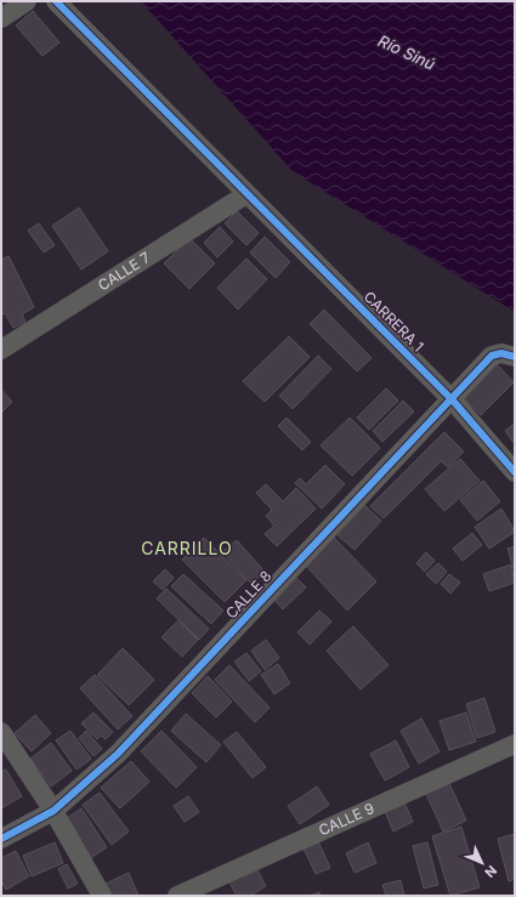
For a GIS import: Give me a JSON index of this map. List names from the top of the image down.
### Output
{
  "streets": {
    "street": [
      "CALLE 7",
      "CARRERA 1",
      "CALLE 8",
      "CALLE 9"
    ]
  },
  "crossings": [
    ["CALLE 7", "CARRERA 1"],
    ["CARRERA 1", "CALLE 8"]
  ],
  "districts": ["CARRILLO"],
  "water": ["Río Sinú"],
  "north": "bottom right"
}
